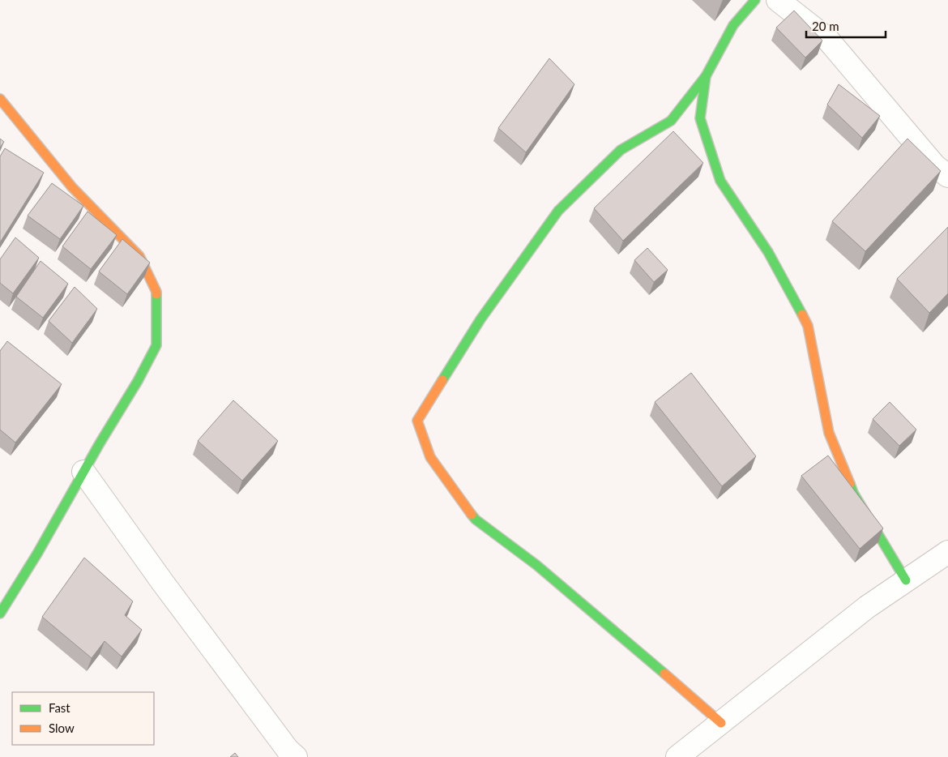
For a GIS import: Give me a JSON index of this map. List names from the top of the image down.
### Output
{
  "legend": ["Fast", "Slow"],
  "scale_bar": "20 m"
}
